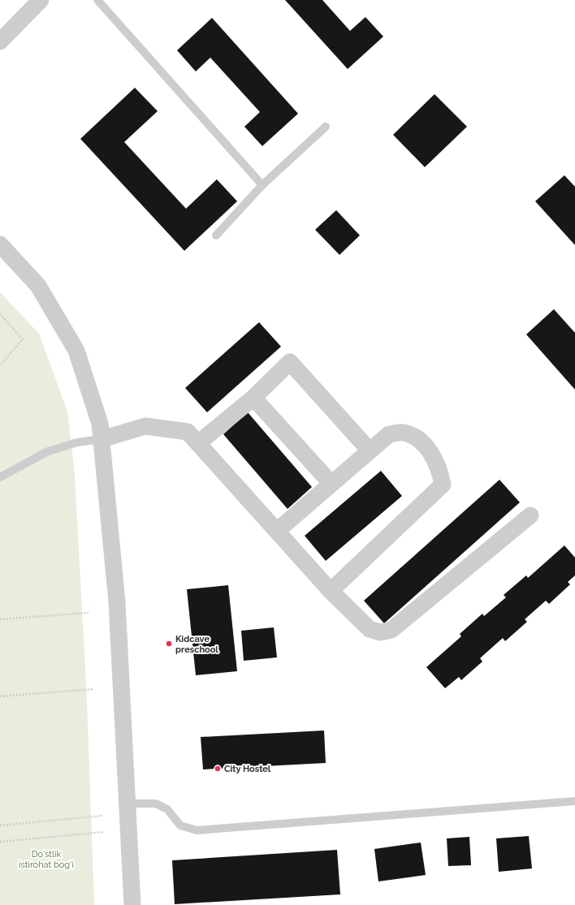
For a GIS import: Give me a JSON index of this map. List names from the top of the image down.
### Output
{
  "parks": ["Do'stlik istirohat bog'i"],
  "places": ["Kidcave preschool", "City Hostel"]
}
